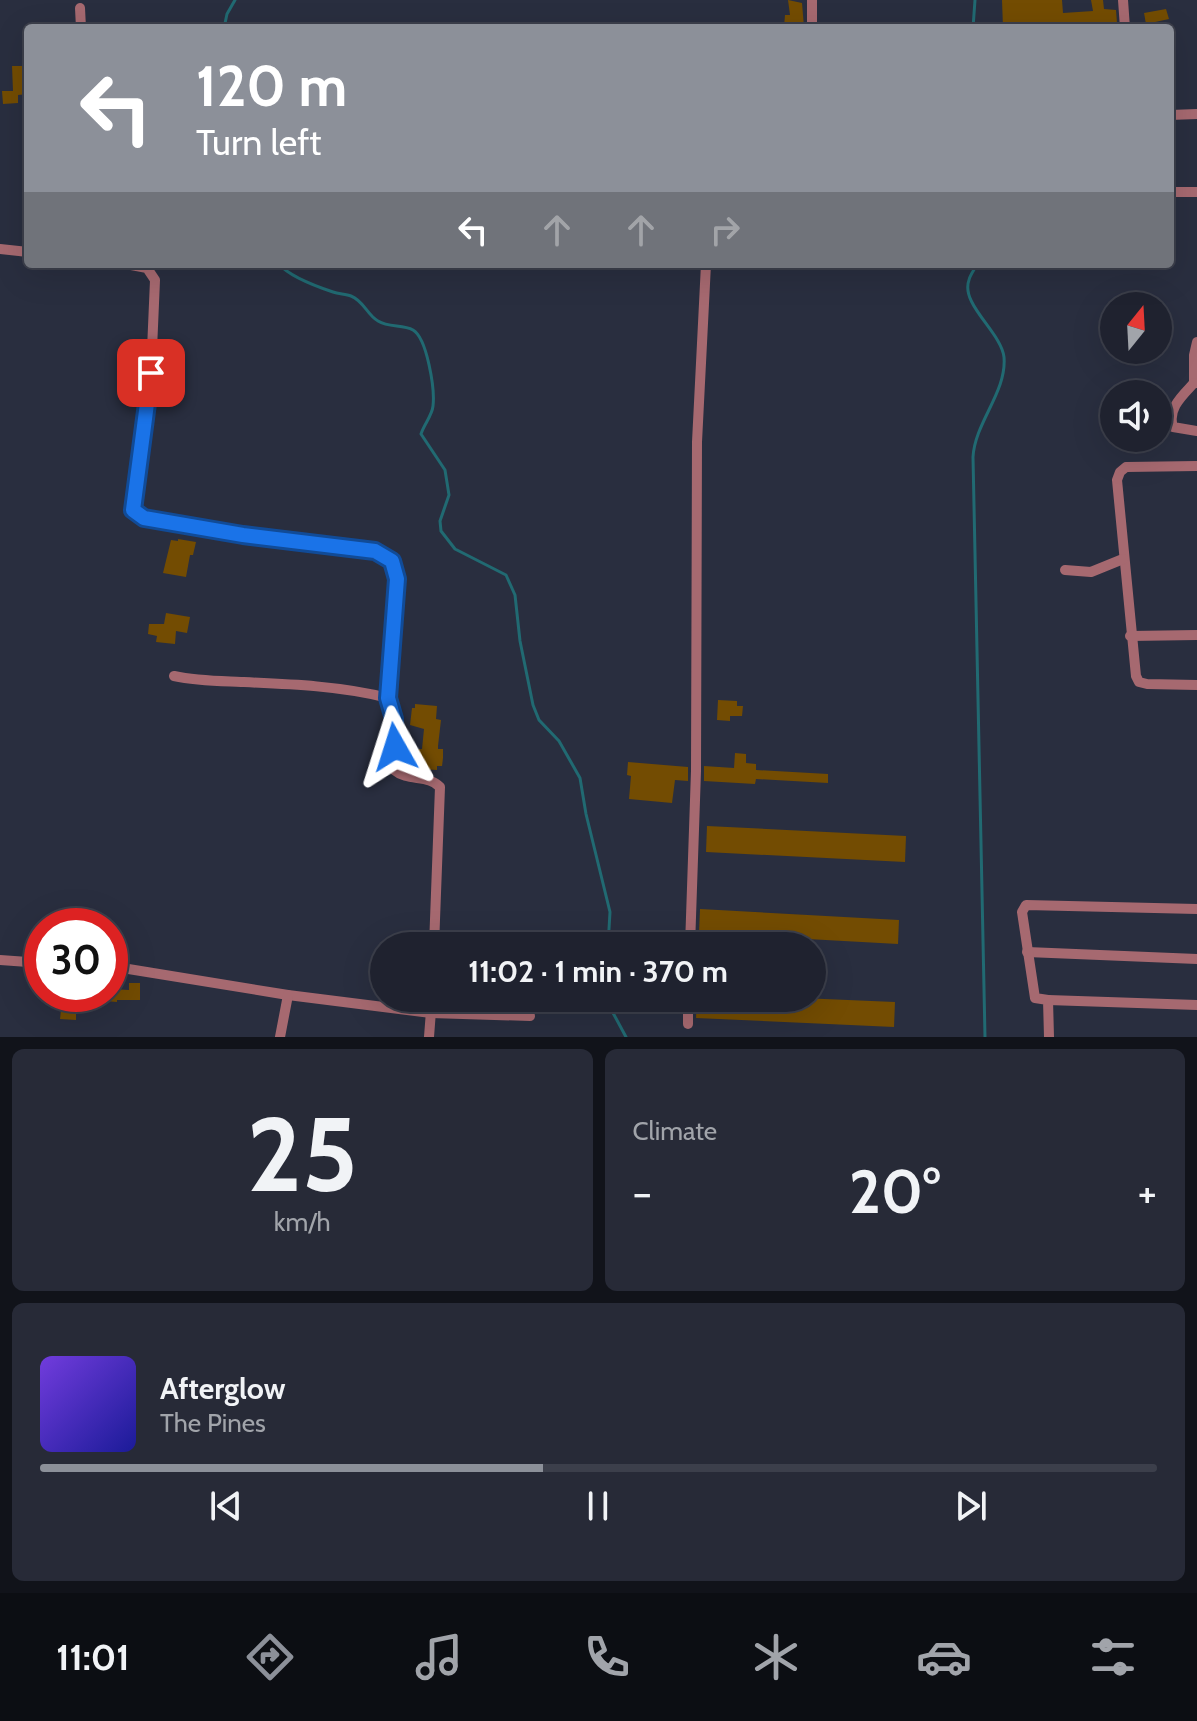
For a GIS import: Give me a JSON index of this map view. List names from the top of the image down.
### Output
{
  "north": "top",
  "page": {
    "turn": ["120 m", "Turn left"],
    "limit": "30",
    "trip": "11:02 · 1 min · 370 m",
    "tile": [
      ["25", "km/h"],
      "Climate"
    ],
    "heat": ["−", "20°", "+"],
    "song": ["Afterglow", "The Pines"],
    "tabs": "11:01"
  }
}
